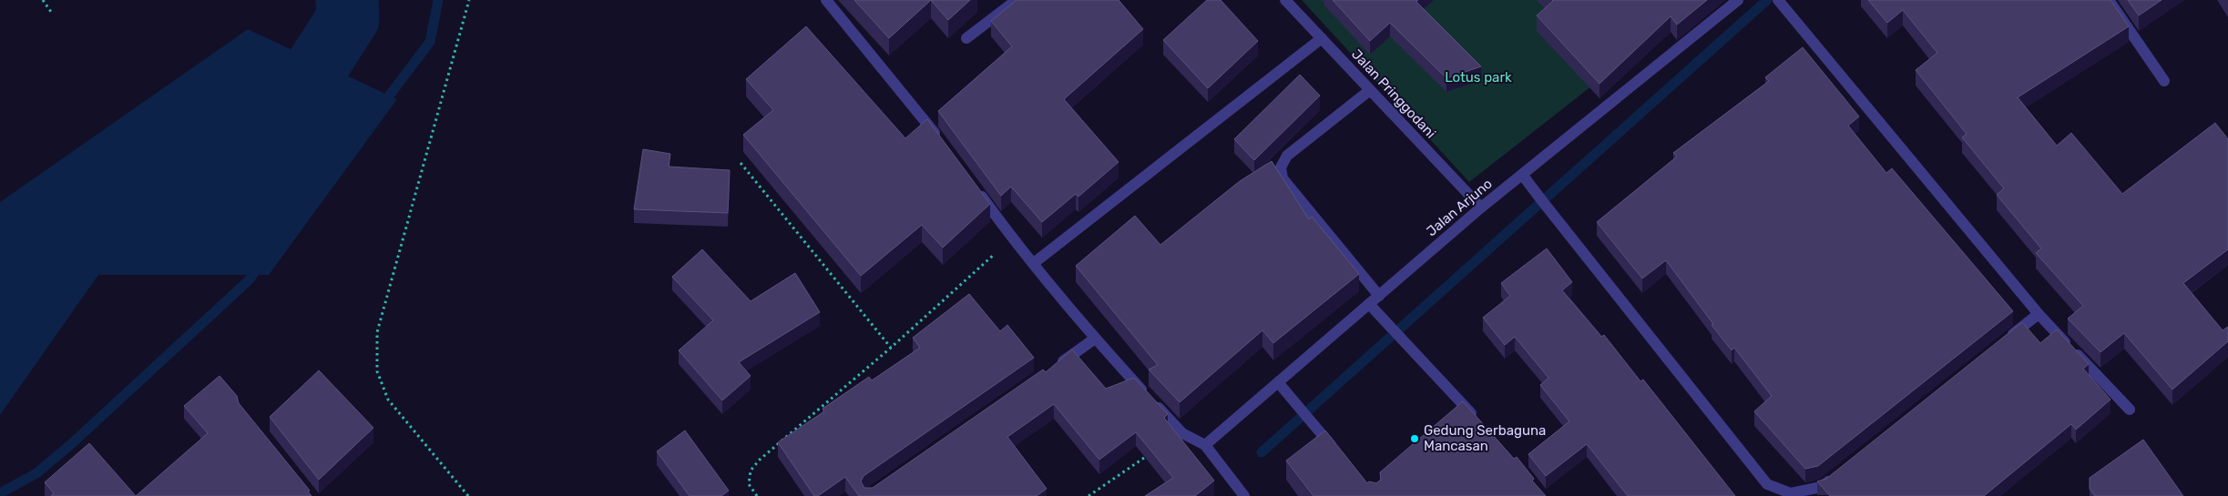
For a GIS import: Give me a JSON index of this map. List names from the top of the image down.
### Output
{
  "streets": {
    "street": ["Jalan Pringgodani", "Jalan Arjuno"]
  },
  "crossings": [
    ["Jalan Pringgodani", "Jalan Arjuno"]
  ],
  "parks": ["Lotus park"],
  "places": ["Gedung Serbaguna Mancasan"]
}
